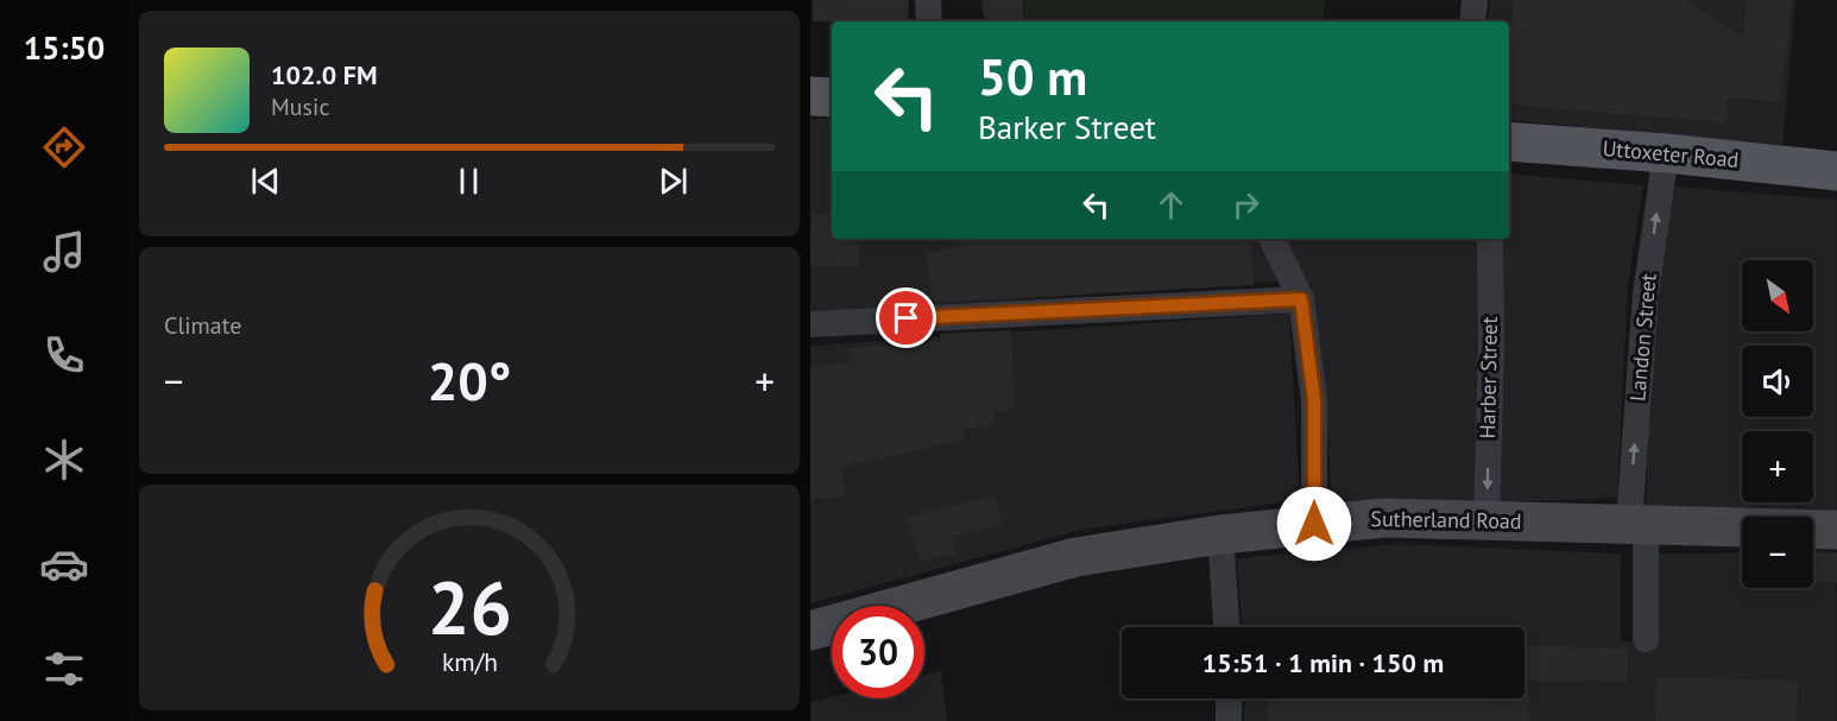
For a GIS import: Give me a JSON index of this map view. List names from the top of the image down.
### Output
{
  "streets": {
    "main road": ["Uttoxeter Road"],
    "street": ["Landon Street", "Harber Street", "Sutherland Road"]
  },
  "crossings": [
    ["Uttoxeter Road", "Landon Street"],
    ["Landon Street", "Sutherland Road"],
    ["Harber Street", "Sutherland Road"]
  ],
  "one_way": ["Landon Street"],
  "north": "bottom right",
  "page": {
    "tabs": "15:50",
    "turn": ["50 m", "Barker Street"],
    "song": ["102.0 FM", "Music"],
    "tile": "Climate",
    "map_buttons": ["+", "−"],
    "heat": ["−", "20°", "+"],
    "limit": "30",
    "trip": "15:51 · 1 min · 150 m",
    "gauge": ["26", "km/h"]
  }
}
